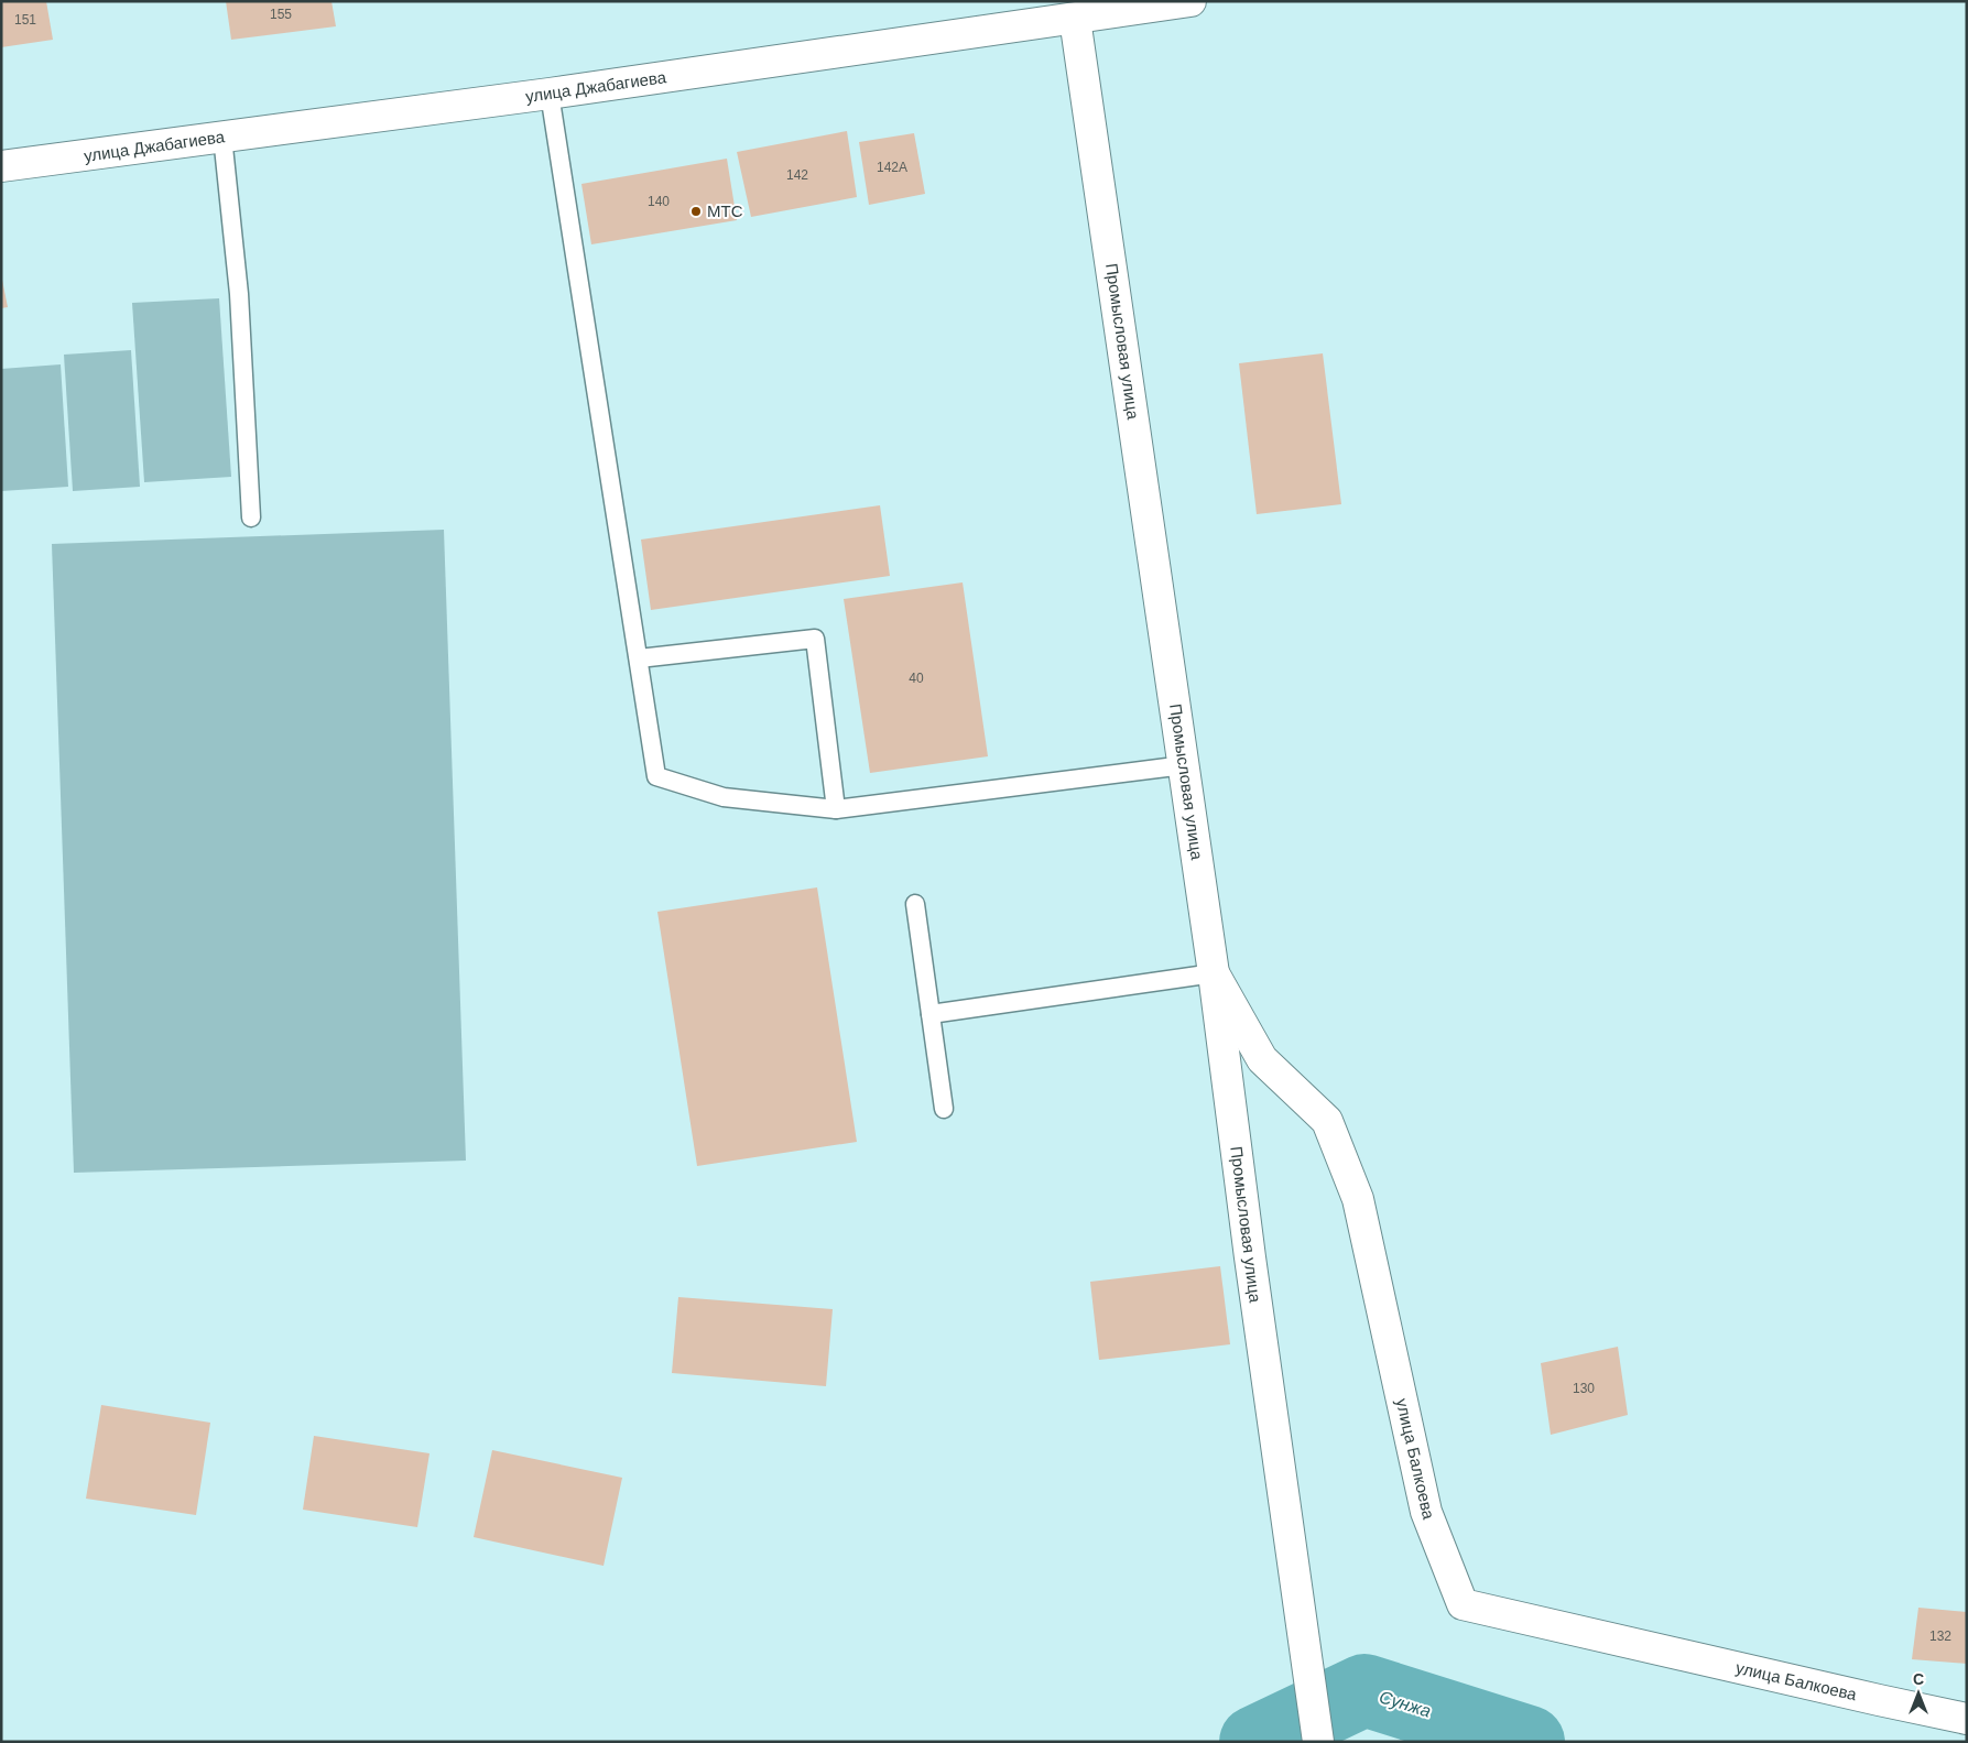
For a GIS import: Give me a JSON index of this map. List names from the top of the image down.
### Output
{
  "streets": {
    "main road": ["улица Джабагиева", "Промысловая улица", "улица Балкоева"]
  },
  "crossings": [
    ["улица Джабагиева", "Промысловая улица"],
    ["Промысловая улица", "улица Балкоева"]
  ],
  "water": ["Сунжа"],
  "places": ["МТС"],
  "house_numbers": [
    "155",
    "151",
    "142А",
    "142",
    "140",
    "40",
    "130",
    "132"
  ],
  "north": "top"
}
